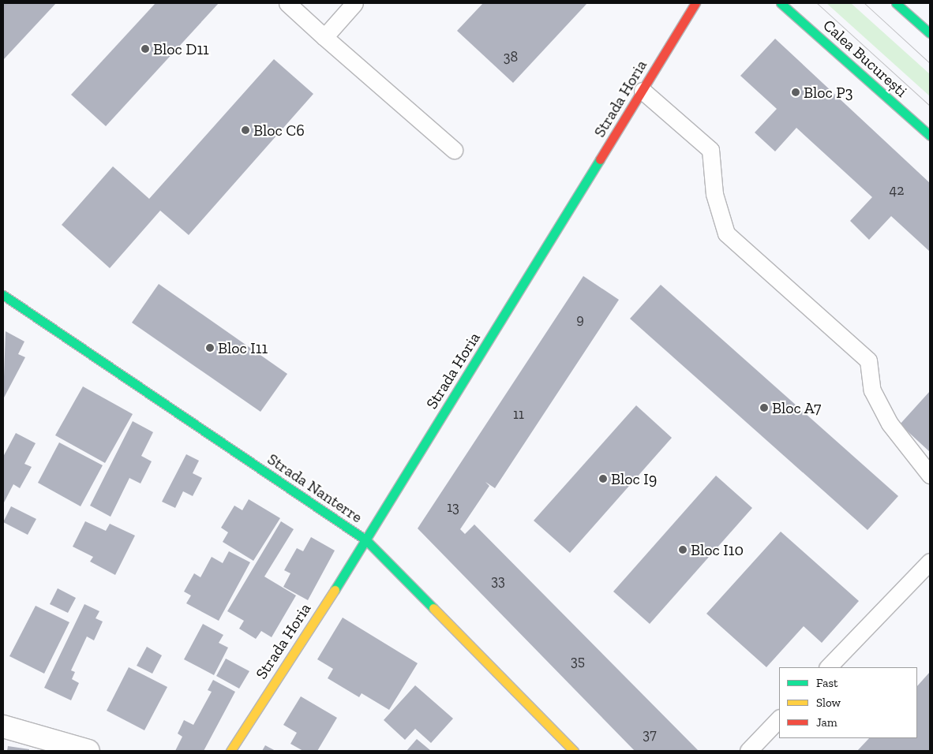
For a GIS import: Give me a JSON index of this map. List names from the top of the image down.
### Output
{
  "streets": {
    "street": ["Calea București", "Strada Horia", "Strada Nanterre"]
  },
  "crossings": [
    ["Strada Horia", "Strada Nanterre"]
  ],
  "places": [
    "Bloc D11",
    "Bloc P3",
    "Bloc C6",
    "Bloc I11",
    "Bloc A7",
    "Bloc I9",
    "Bloc I10"
  ],
  "house_numbers": [
    "38",
    "42",
    "9",
    "11",
    "13",
    "33",
    "35",
    "37"
  ],
  "legend": ["Fast", "Slow", "Jam"]
}
